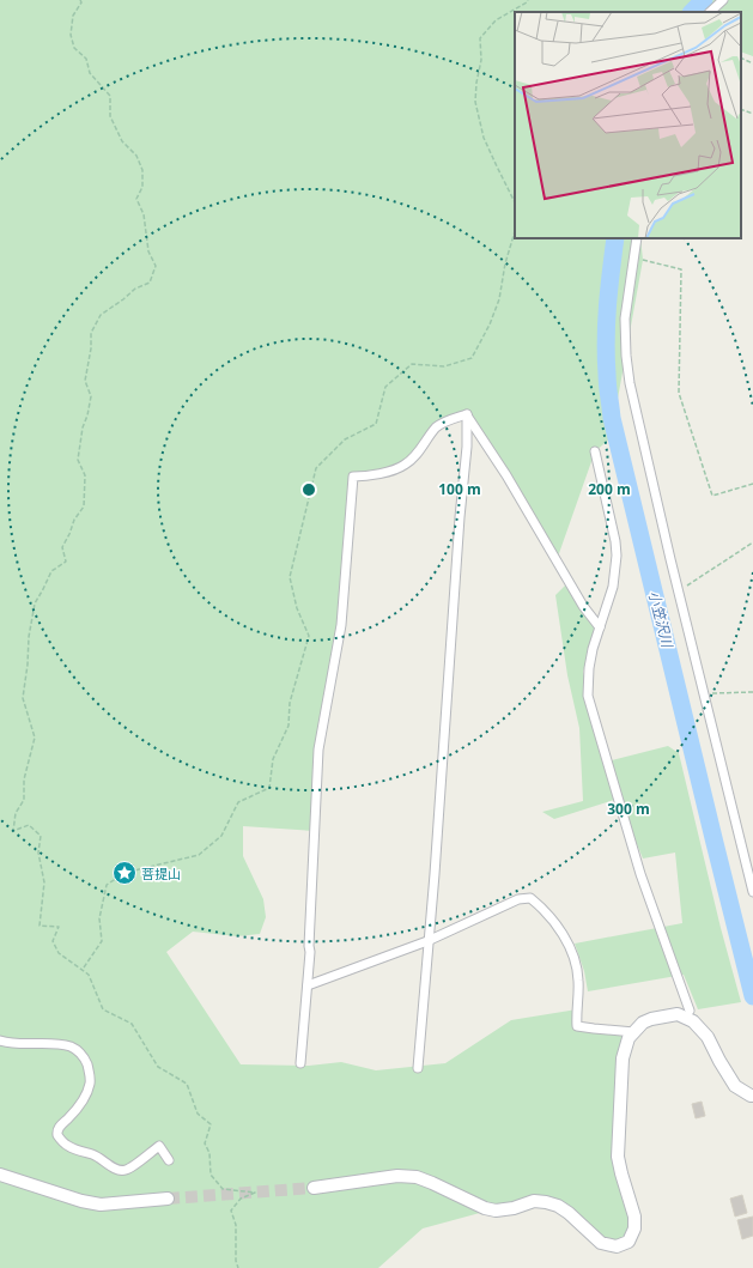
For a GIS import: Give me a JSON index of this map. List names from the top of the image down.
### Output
{
  "water": ["小笠沢川"],
  "places": {
    "place": ["菩提山"]
  },
  "rings": ["100 m", "200 m", "300 m"]
}
